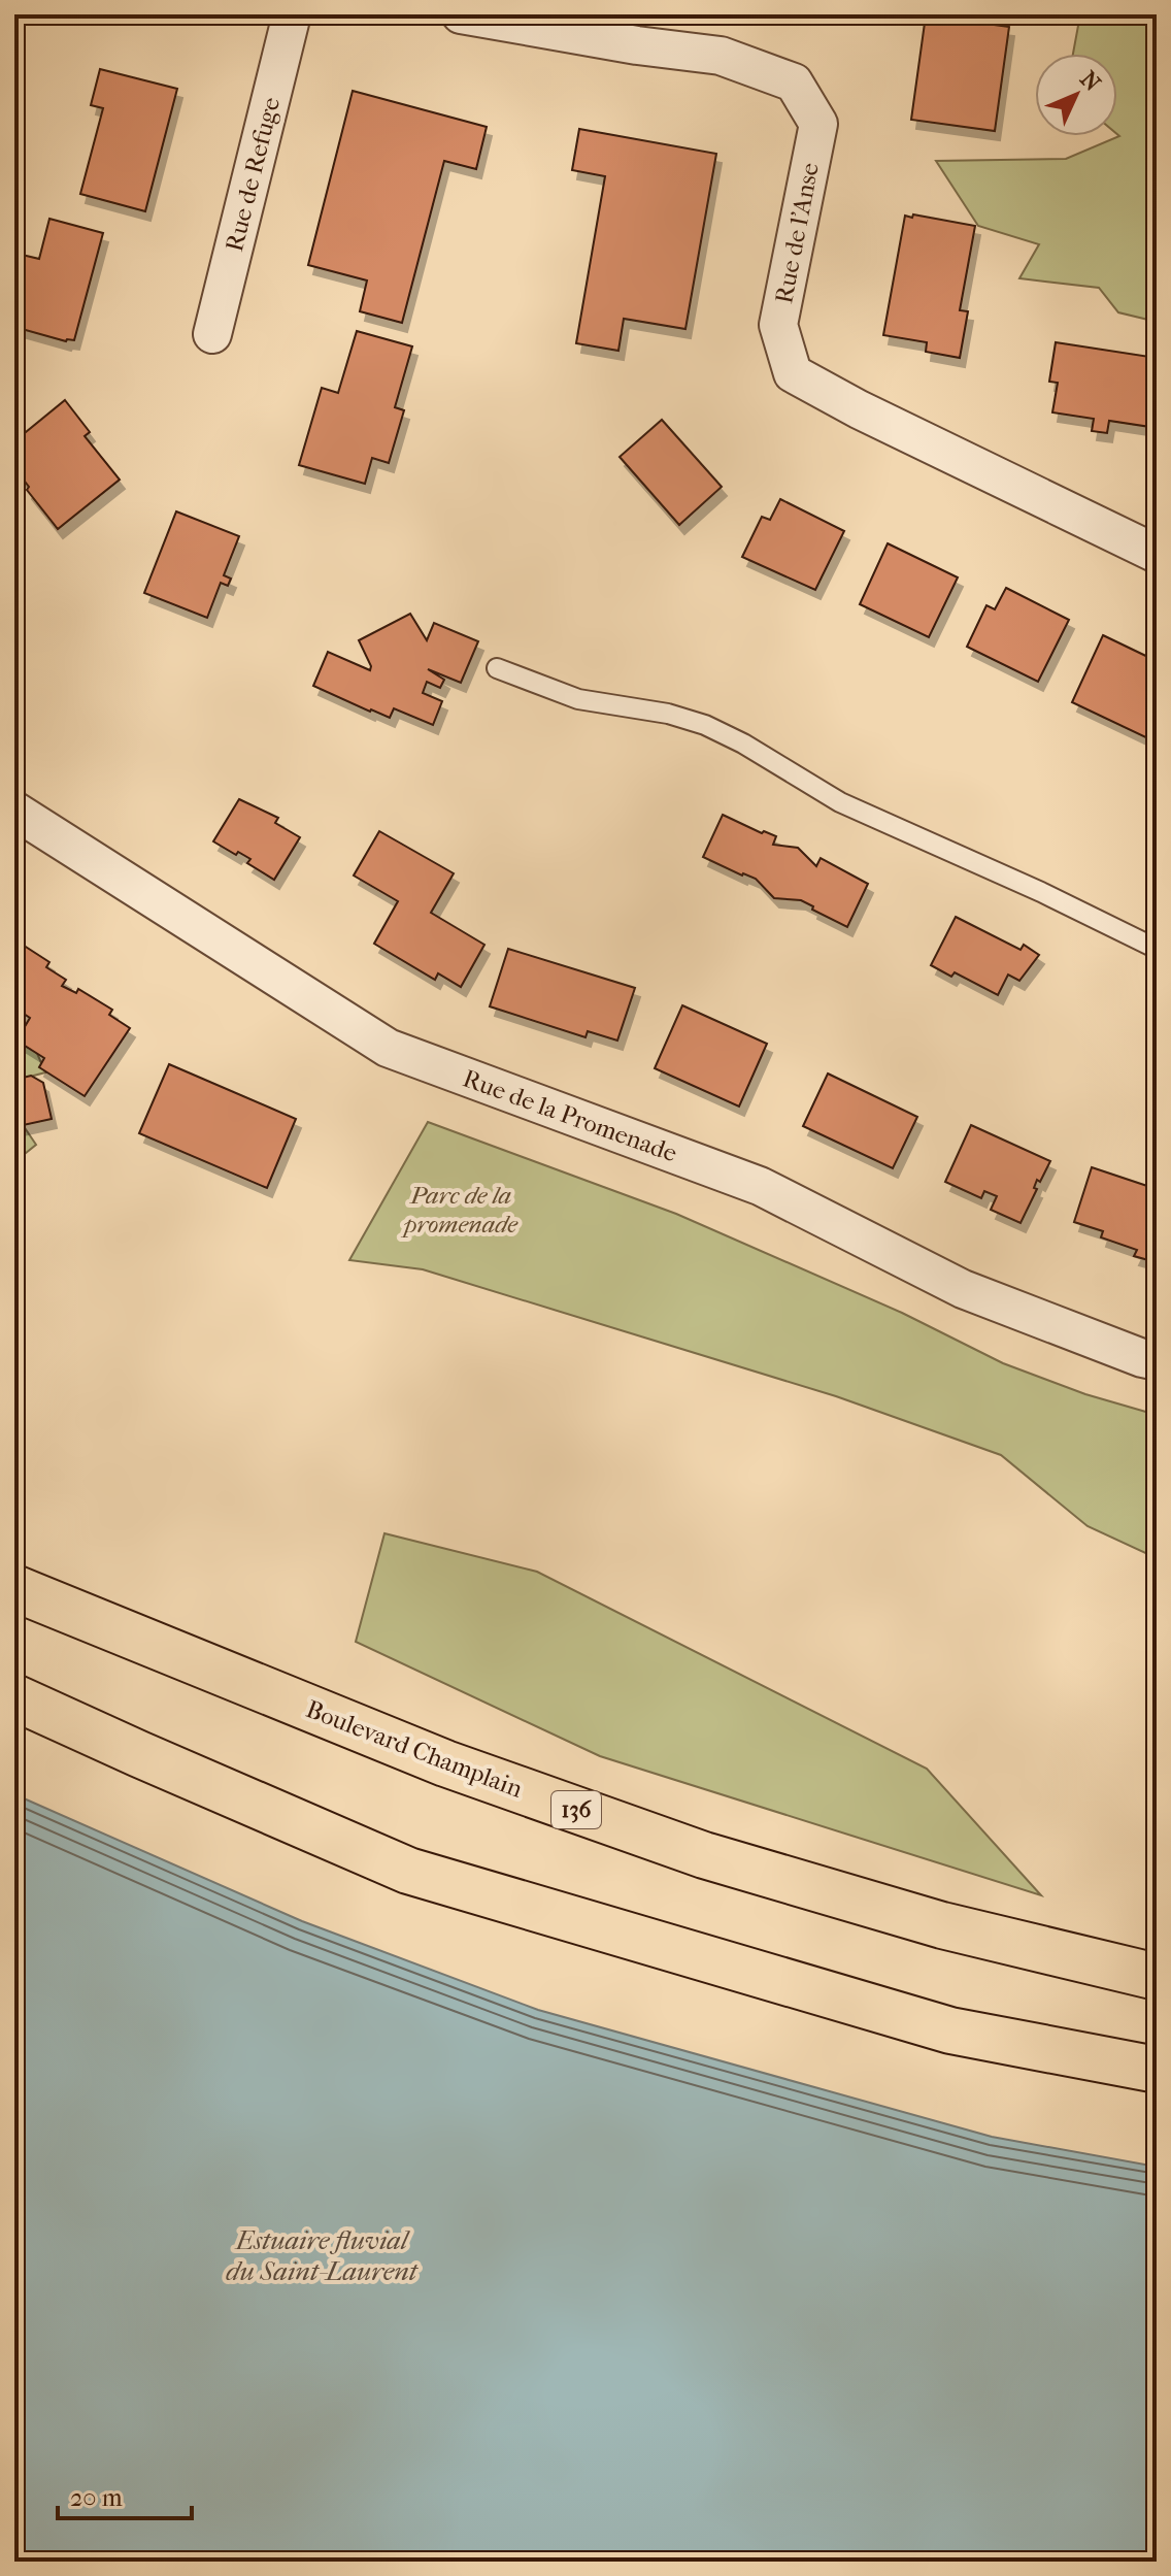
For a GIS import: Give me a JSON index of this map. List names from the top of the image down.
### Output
{
  "streets": {
    "main road": ["Boulevard Champlain", "136"],
    "street": ["Rue de Refuge", "Rue de l'Anse", "Rue de la Promenade"]
  },
  "water": ["Estuaire fluvial du Saint-Laurent"],
  "parks": ["Parc de la promenade"],
  "scale_bar": "20 m",
  "north": "top right"
}
